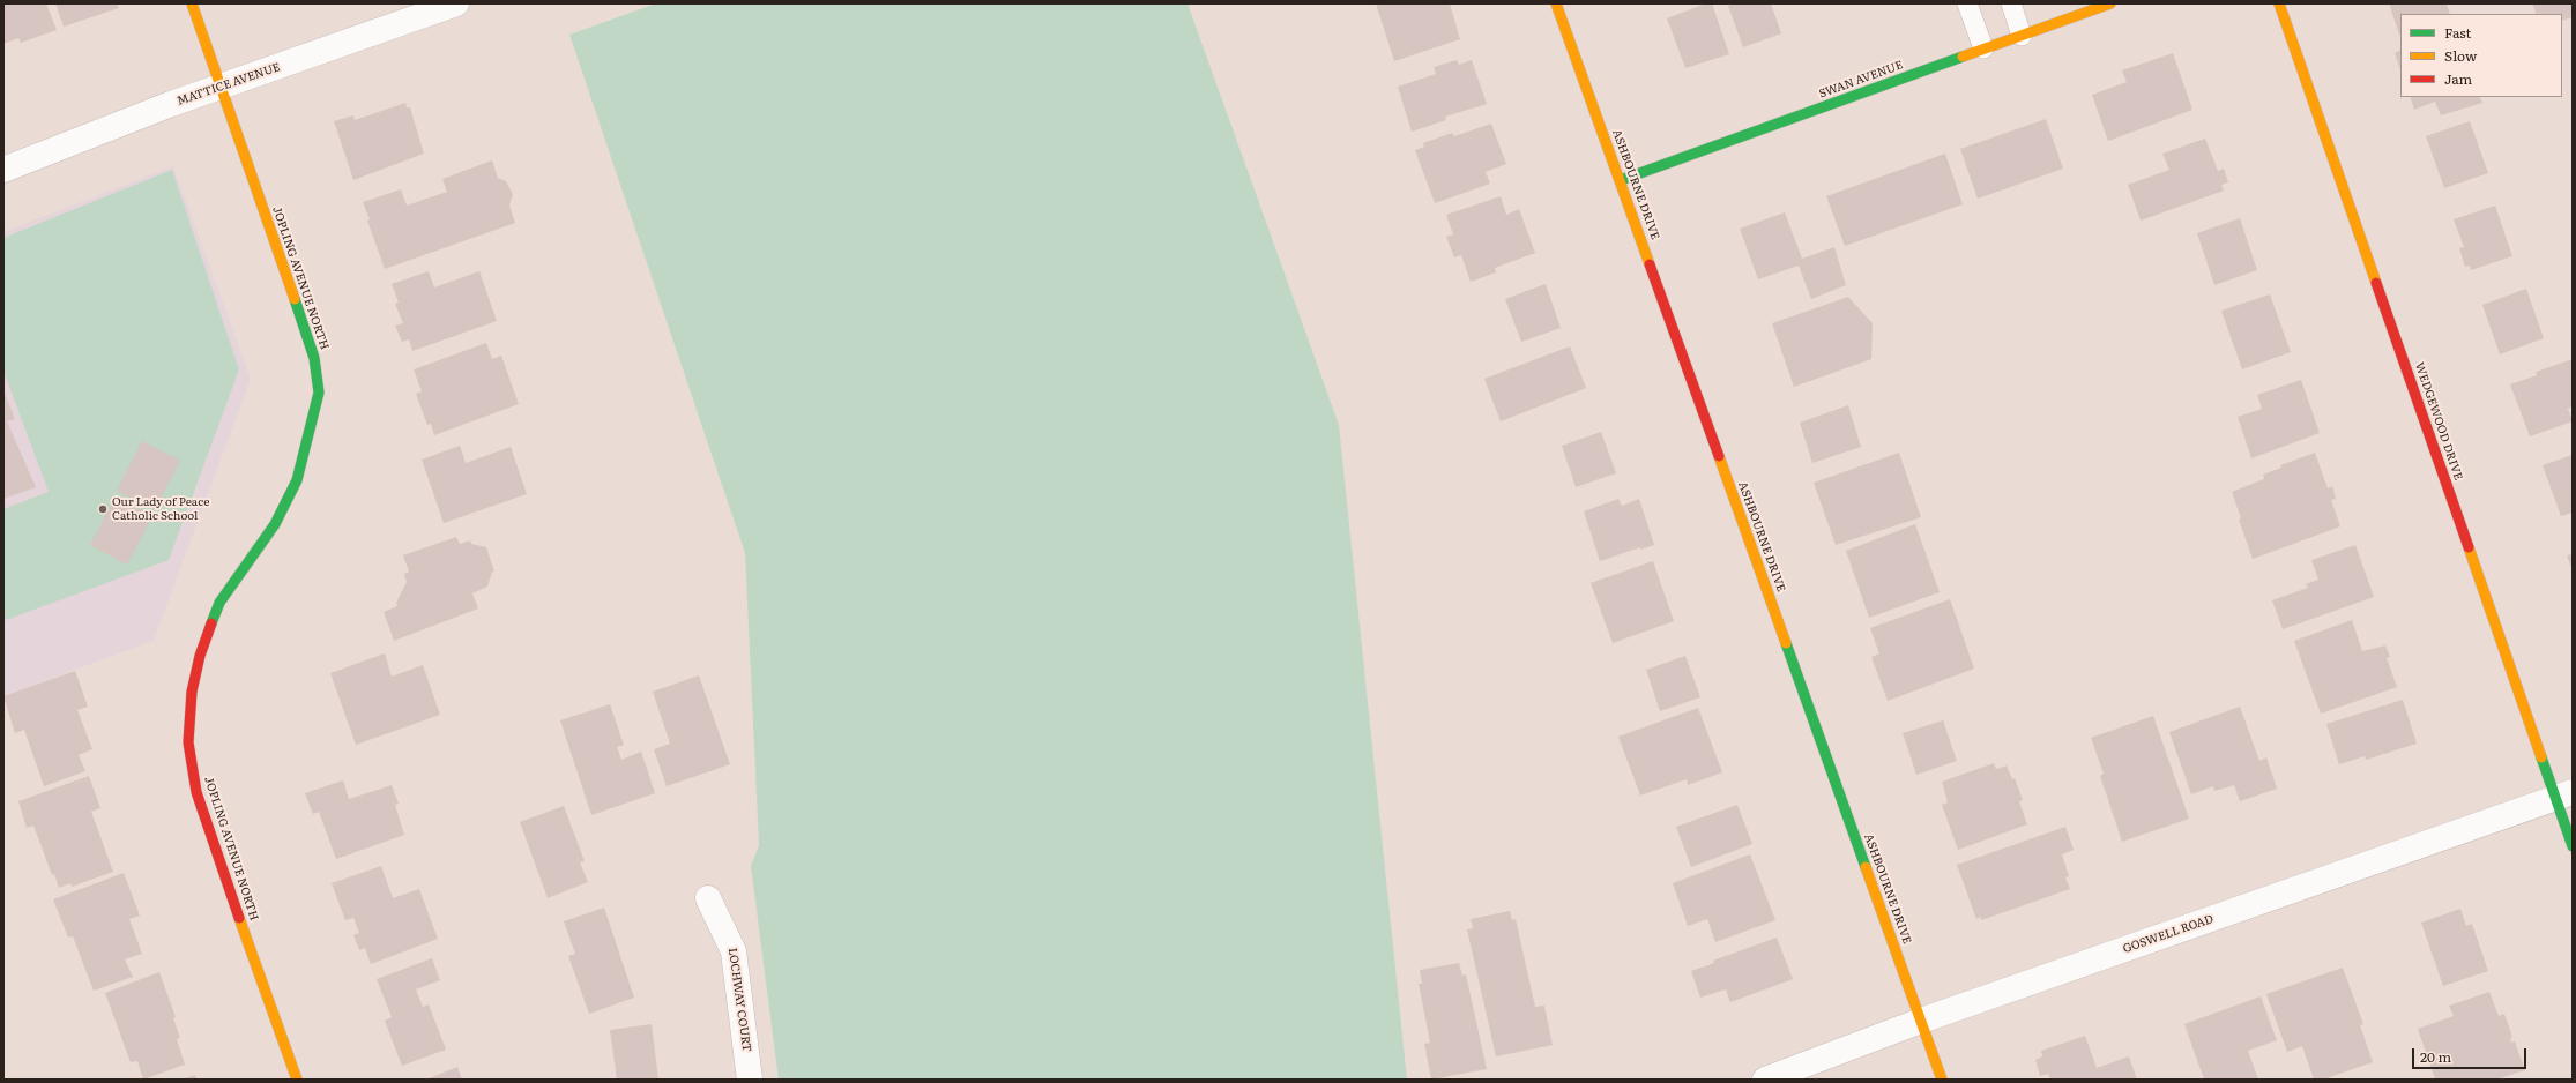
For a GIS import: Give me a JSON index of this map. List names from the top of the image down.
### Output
{
  "streets": {
    "street": [
      "SWAN AVENUE",
      "MATTICE AVENUE",
      "ASHBOURNE DRIVE",
      "JOPLING AVENUE NORTH",
      "WEDGEWOOD DRIVE",
      "GOSWELL ROAD",
      "LOCHWAY COURT"
    ]
  },
  "crossings": [
    ["SWAN AVENUE", "ASHBOURNE DRIVE"],
    ["MATTICE AVENUE", "JOPLING AVENUE NORTH"],
    ["ASHBOURNE DRIVE", "GOSWELL ROAD"],
    ["WEDGEWOOD DRIVE", "GOSWELL ROAD"]
  ],
  "places": ["Our Lady of Peace Catholic School"],
  "legend": ["Fast", "Slow", "Jam"],
  "scale_bar": "20 m"
}
